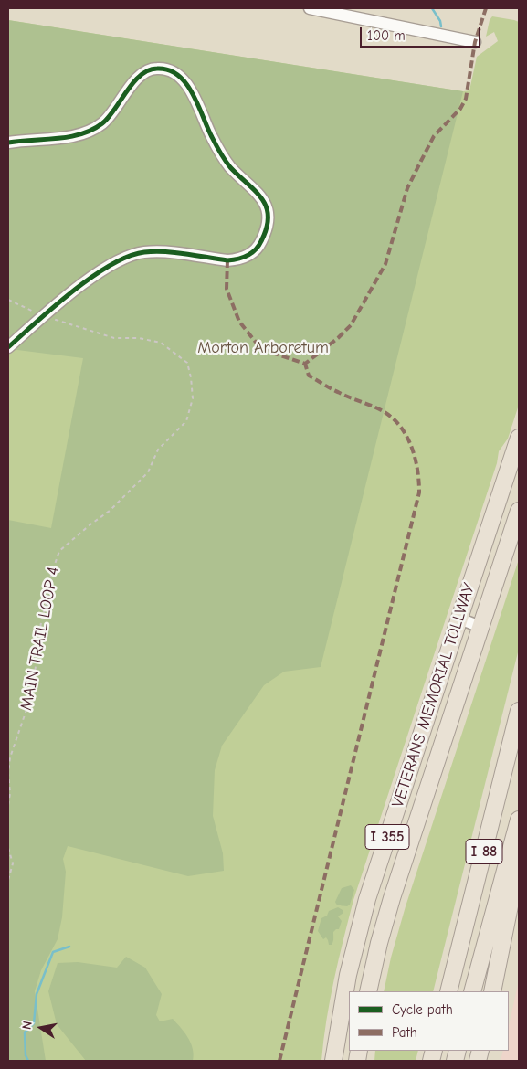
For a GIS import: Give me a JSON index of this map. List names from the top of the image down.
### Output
{
  "streets": {
    "highway": ["VETERANS MEMORIAL TOLLWAY", "I 355", "I 88"],
    "path": ["MAIN TRAIL LOOP 4"]
  },
  "parks": ["Morton Arboretum"],
  "legend": ["Cycle path", "Path"],
  "scale_bar": "100 m",
  "north": "left"
}
